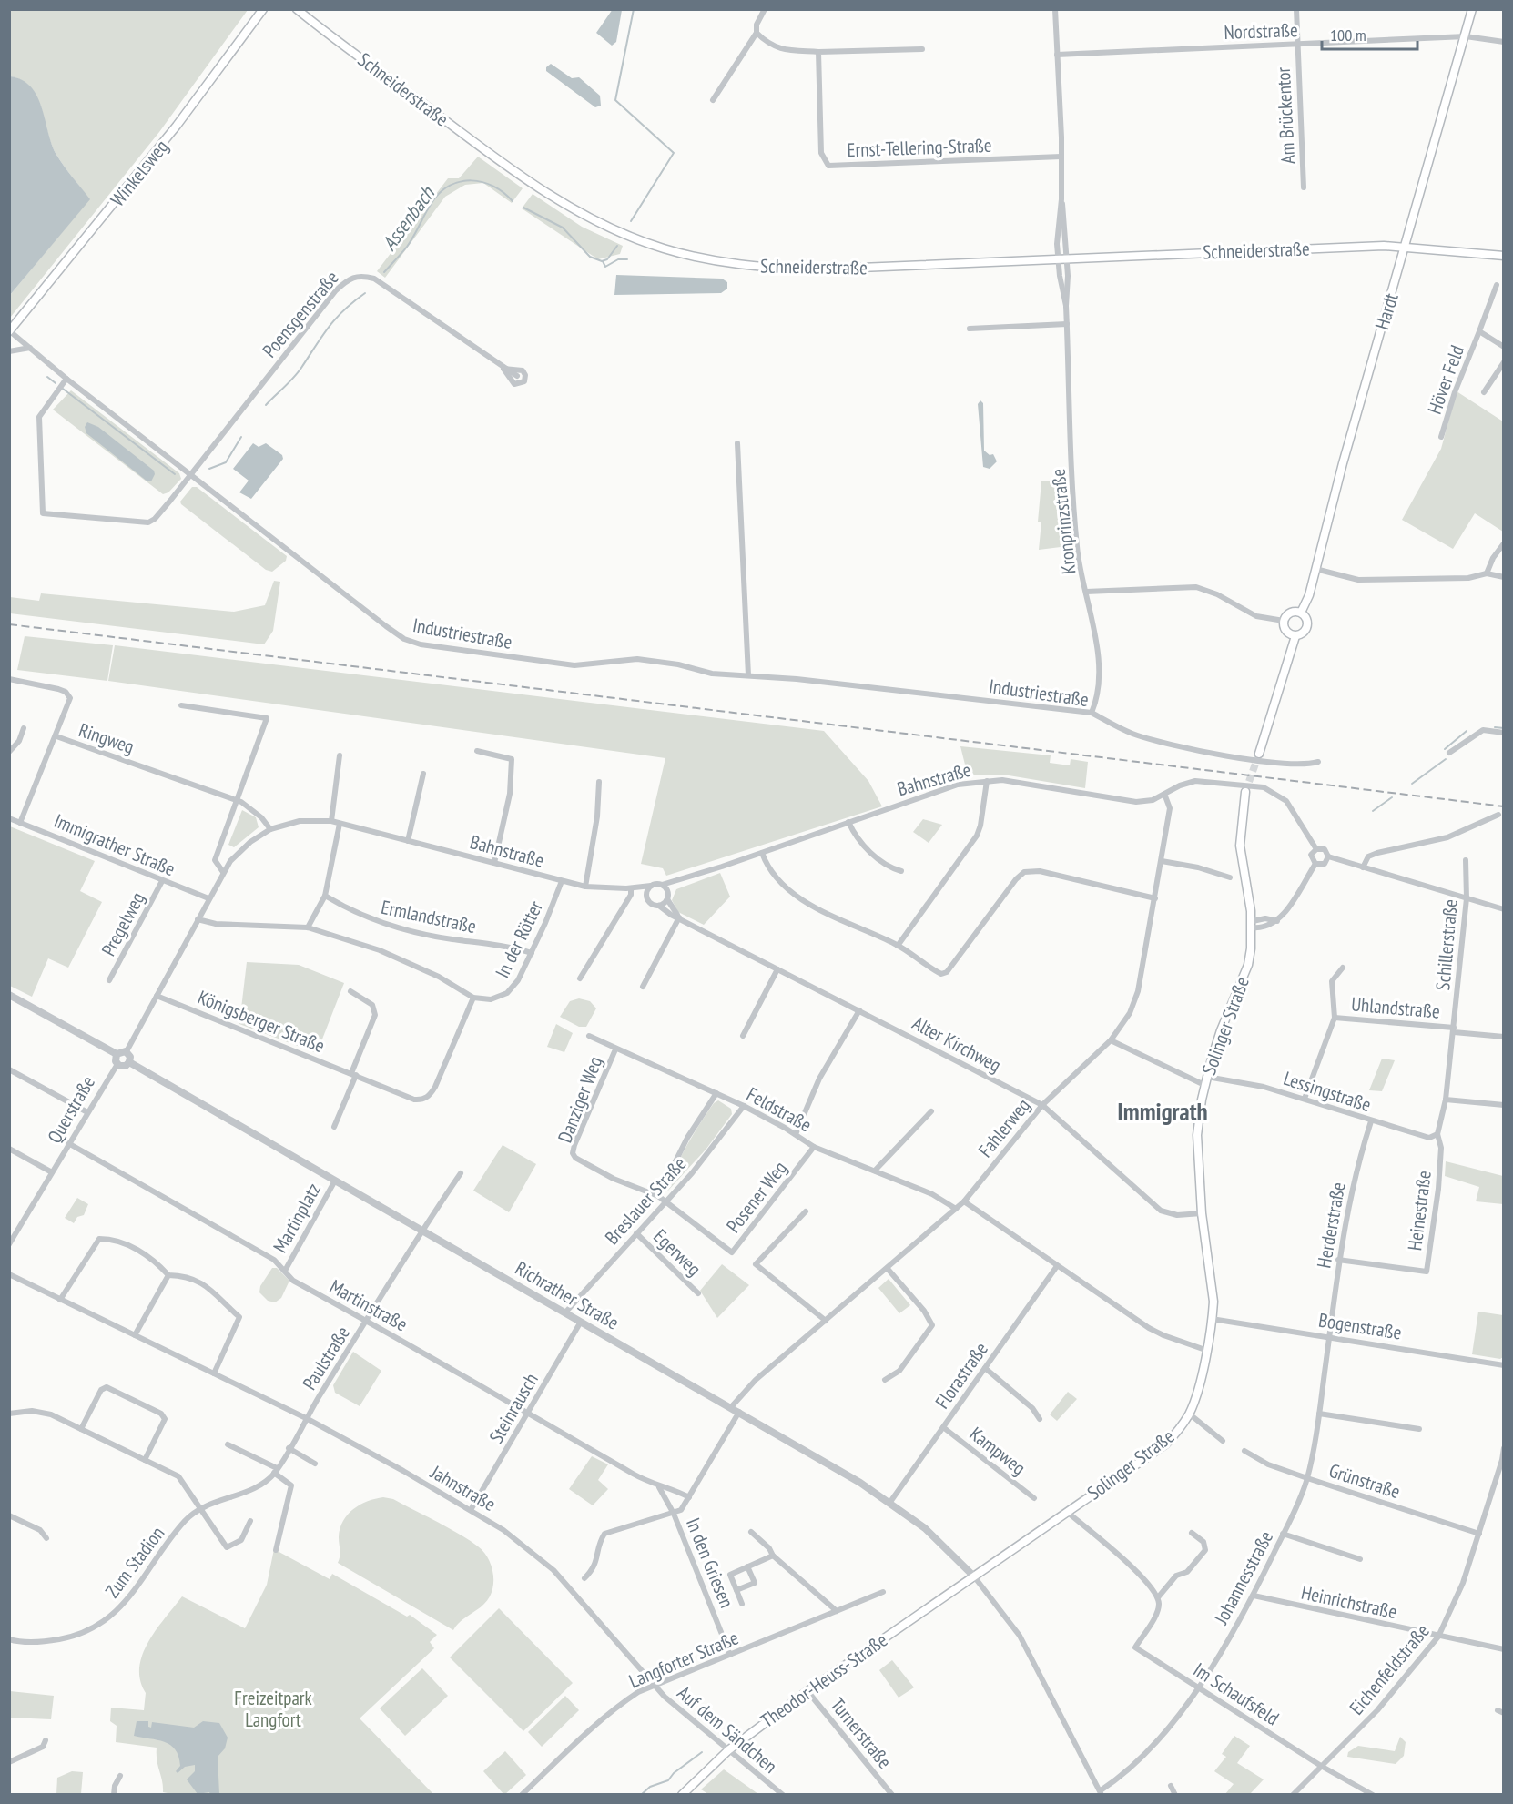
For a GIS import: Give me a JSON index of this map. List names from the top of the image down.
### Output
{
  "streets": {
    "main road": [
      "Schneiderstraße",
      "Winkelsweg",
      "Hardt",
      "Solinger Straße",
      "Theodor-Heuss-Straße"
    ],
    "street": [
      "Nordstraße",
      "Am Brückentor",
      "Ernst-Tellering-Straße",
      "Poensgenstraße",
      "Höver Feld",
      "Kronprinzstraße",
      "Industriestraße",
      "Ringweg",
      "Bahnstraße",
      "Immigrather Straße",
      "Ermlandstraße",
      "Pregelweg",
      "In der Rötter",
      "Schillerstraße",
      "Uhlandstraße",
      "Königsberger Straße",
      "Alter Kirchweg",
      "Lessingstraße",
      "Danziger Weg",
      "Querstraße",
      "Feldstraße",
      "Fahlerweg",
      "Posener Weg",
      "Breslauer Straße",
      "Heinestraße",
      "Martinplatz",
      "Herderstraße",
      "Egerweg",
      "Richrather Straße",
      "Martinstraße",
      "Bogenstraße",
      "Paulstraße",
      "Florastraße",
      "Steinrausch",
      "Kampweg",
      "Grünstraße",
      "Jahnstraße",
      "Zum Stadion",
      "In den Griesen",
      "Johannesstraße",
      "Heinrichstraße",
      "Langforter Straße",
      "Eichenfeldstraße",
      "Im Schaufsfeld",
      "Auf dem Sändchen",
      "Turnerstraße"
    ]
  },
  "crossings": [
    ["Nordstraße", "Am Brückentor"],
    ["Nordstraße", "Hardt"],
    ["Nordstraße", "Kronprinzstraße"],
    ["Schneiderstraße", "Hardt"],
    ["Schneiderstraße", "Kronprinzstraße"],
    ["Ernst-Tellering-Straße", "Kronprinzstraße"],
    ["Winkelsweg", "Industriestraße"],
    ["Poensgenstraße", "Industriestraße"],
    ["Kronprinzstraße", "Industriestraße"],
    ["Ringweg", "Bahnstraße"],
    ["Ringweg", "Immigrather Straße"],
    ["Bahnstraße", "Immigrather Straße"],
    ["Bahnstraße", "In der Rötter"],
    ["Bahnstraße", "Königsberger Straße"],
    ["Bahnstraße", "Alter Kirchweg"],
    ["Bahnstraße", "Querstraße"],
    ["Bahnstraße", "Fahlerweg"],
    ["Bahnstraße", "Richrather Straße"],
    ["Immigrather Straße", "Pregelweg"],
    ["Ermlandstraße", "In der Rötter"],
    ["In der Rötter", "Königsberger Straße"],
    ["Schillerstraße", "Uhlandstraße"],
    ["Schillerstraße", "Heinestraße"],
    ["Uhlandstraße", "Lessingstraße"],
    ["Solinger Straße", "Alter Kirchweg"],
    ["Solinger Straße", "Lessingstraße"],
    ["Solinger Straße", "Richrather Straße"],
    ["Solinger Straße", "Bogenstraße"],
    ["Solinger Straße", "Theodor-Heuss-Straße"],
    ["Alter Kirchweg", "Fahlerweg"],
    ["Lessingstraße", "Fahlerweg"],
    ["Lessingstraße", "Heinestraße"],
    ["Lessingstraße", "Herderstraße"],
    ["Danziger Weg", "Feldstraße"],
    ["Danziger Weg", "Posener Weg"],
    ["Danziger Weg", "Breslauer Straße"],
    ["Querstraße", "Richrather Straße"],
    ["Querstraße", "Martinstraße"],
    ["Feldstraße", "Fahlerweg"],
    ["Feldstraße", "Posener Weg"],
    ["Feldstraße", "Breslauer Straße"],
    ["Fahlerweg", "Richrather Straße"],
    ["Posener Weg", "Breslauer Straße"],
    ["Breslauer Straße", "Egerweg"],
    ["Breslauer Straße", "Richrather Straße"],
    ["Heinestraße", "Herderstraße"],
    ["Martinplatz", "Richrather Straße"],
    ["Martinplatz", "Martinstraße"],
    ["Herderstraße", "Bogenstraße"],
    ["Herderstraße", "Johannesstraße"],
    ["Richrather Straße", "Paulstraße"],
    ["Richrather Straße", "Florastraße"],
    ["Richrather Straße", "Steinrausch"],
    ["Richrather Straße", "In den Griesen"],
    ["Richrather Straße", "Theodor-Heuss-Straße"],
    ["Martinstraße", "Paulstraße"],
    ["Martinstraße", "Steinrausch"],
    ["Martinstraße", "In den Griesen"],
    ["Bogenstraße", "Johannesstraße"],
    ["Paulstraße", "Jahnstraße"],
    ["Paulstraße", "Zum Stadion"],
    ["Florastraße", "Kampweg"],
    ["Steinrausch", "Jahnstraße"],
    ["Grünstraße", "Johannesstraße"],
    ["Grünstraße", "Eichenfeldstraße"],
    ["Jahnstraße", "Zum Stadion"],
    ["Jahnstraße", "Langforter Straße"],
    ["Jahnstraße", "Auf dem Sändchen"],
    ["In den Griesen", "Langforter Straße"],
    ["Johannesstraße", "Heinrichstraße"],
    ["Johannesstraße", "Im Schaufsfeld"],
    ["Heinrichstraße", "Eichenfeldstraße"],
    ["Langforter Straße", "Auf dem Sändchen"],
    ["Eichenfeldstraße", "Im Schaufsfeld"],
    ["Theodor-Heuss-Straße", "Auf dem Sändchen"],
    ["Theodor-Heuss-Straße", "Turnerstraße"]
  ],
  "districts": ["Immigrath"],
  "water": ["Assenbach"],
  "parks": ["Freizeitpark Langfort"],
  "scale_bar": "100 m"
}
